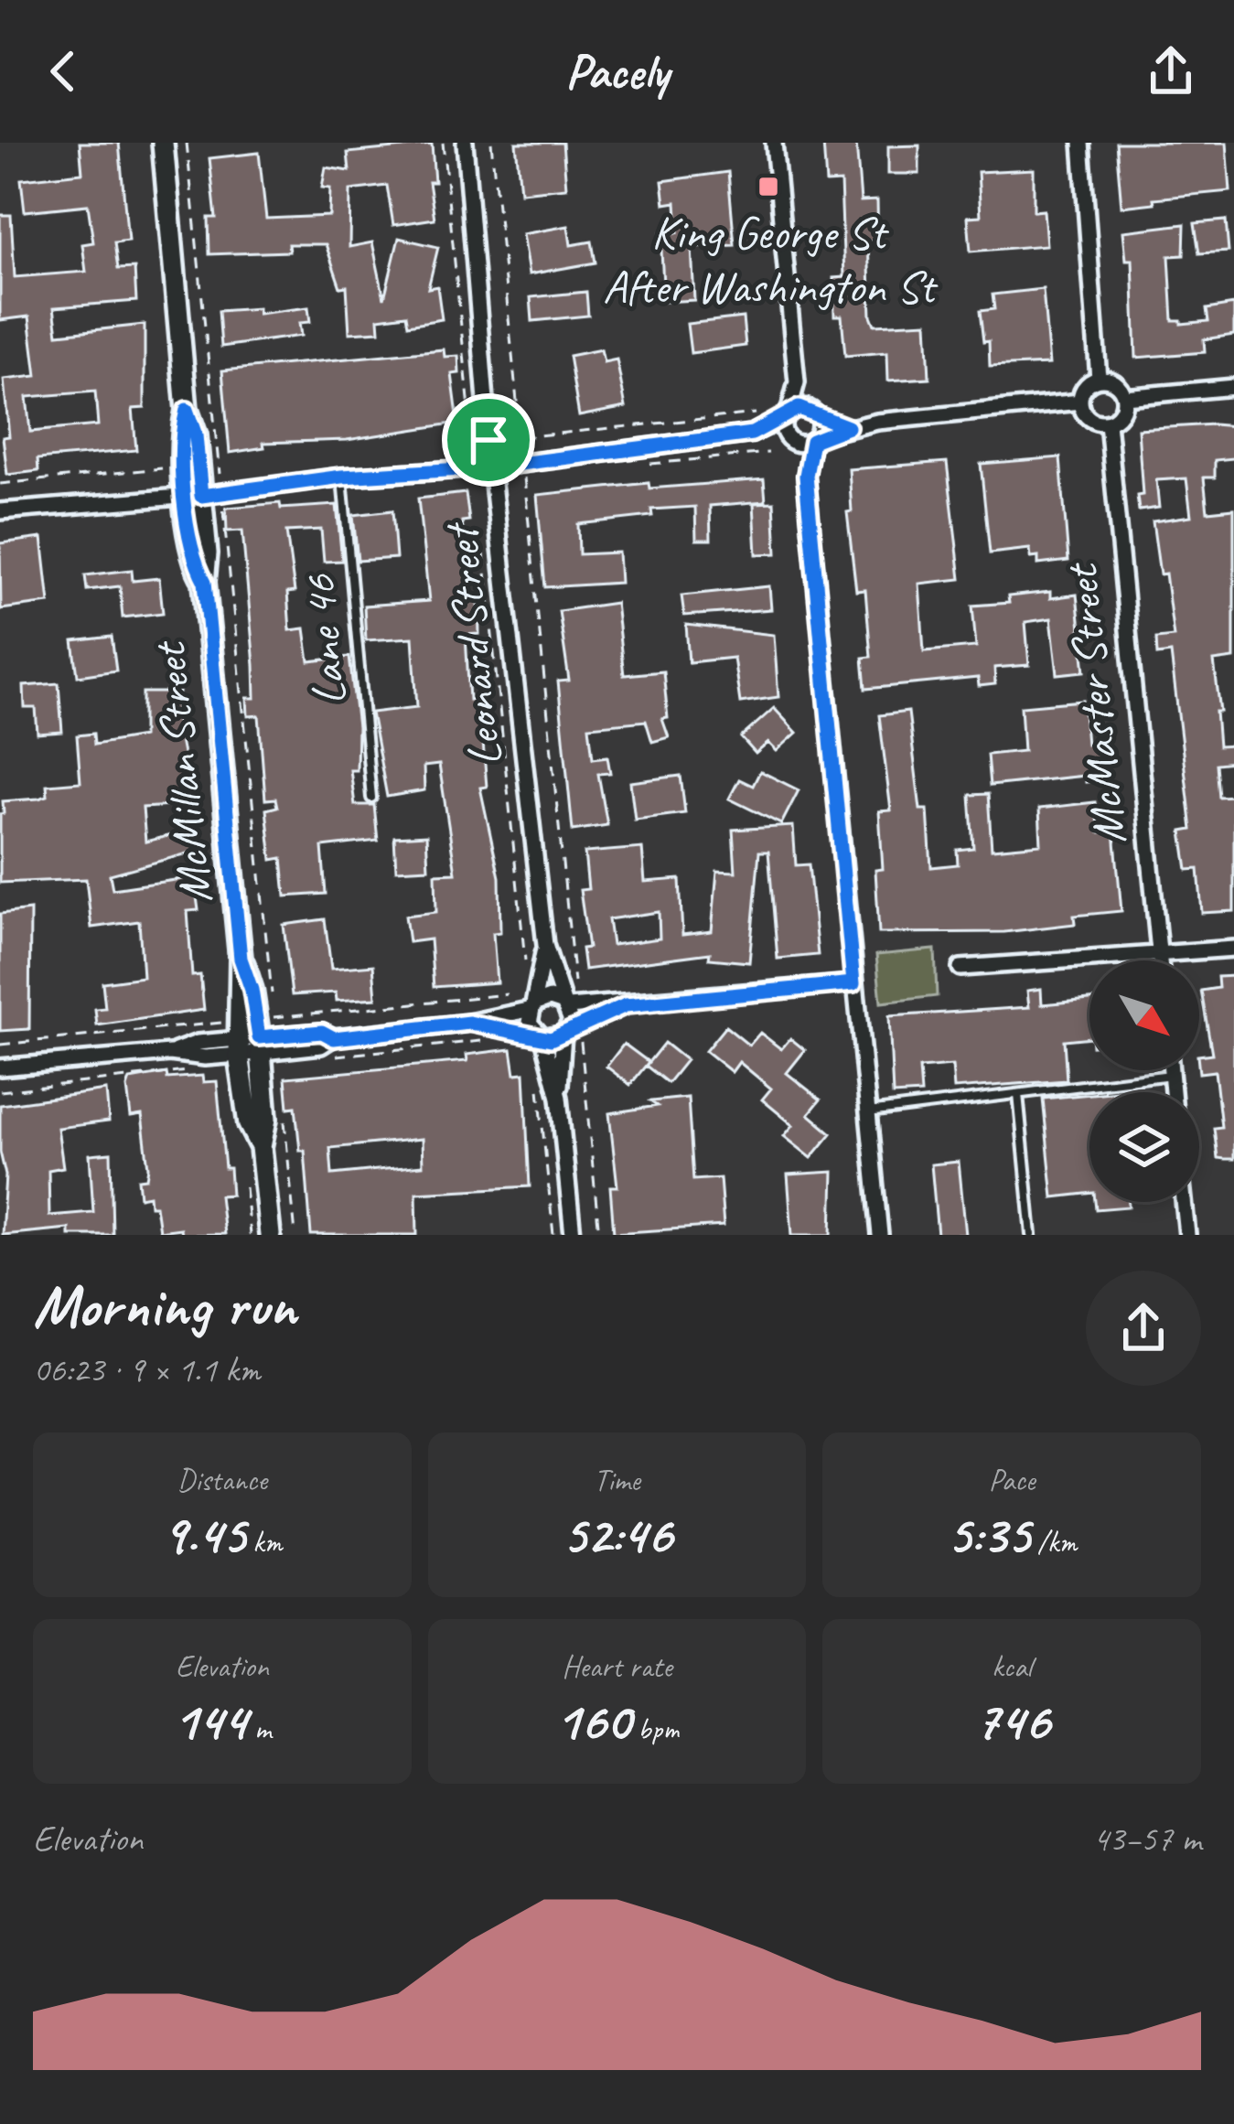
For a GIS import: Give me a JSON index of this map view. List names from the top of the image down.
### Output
{
  "streets": {
    "main road": ["McMillan Street"],
    "street": ["Leonard Street", "McMaster Street"],
    "lane": ["Lane 46"]
  },
  "places": {
    "transit": ["King George St After Washington St"]
  },
  "north": "bottom right",
  "page": {
    "header": "Pacely",
    "heading": ["Morning run", "06:23 · 9 × 1.1 km"],
    "stats": [
      ["Distance", "9.45 km"],
      ["Time", "52:46"],
      ["Pace", "5:35 /km"],
      ["Elevation", "144 m"],
      ["Heart rate", "160 bpm"],
      ["kcal", "746"]
    ],
    "chart": ["Elevation", "43–57 m"]
  }
}
